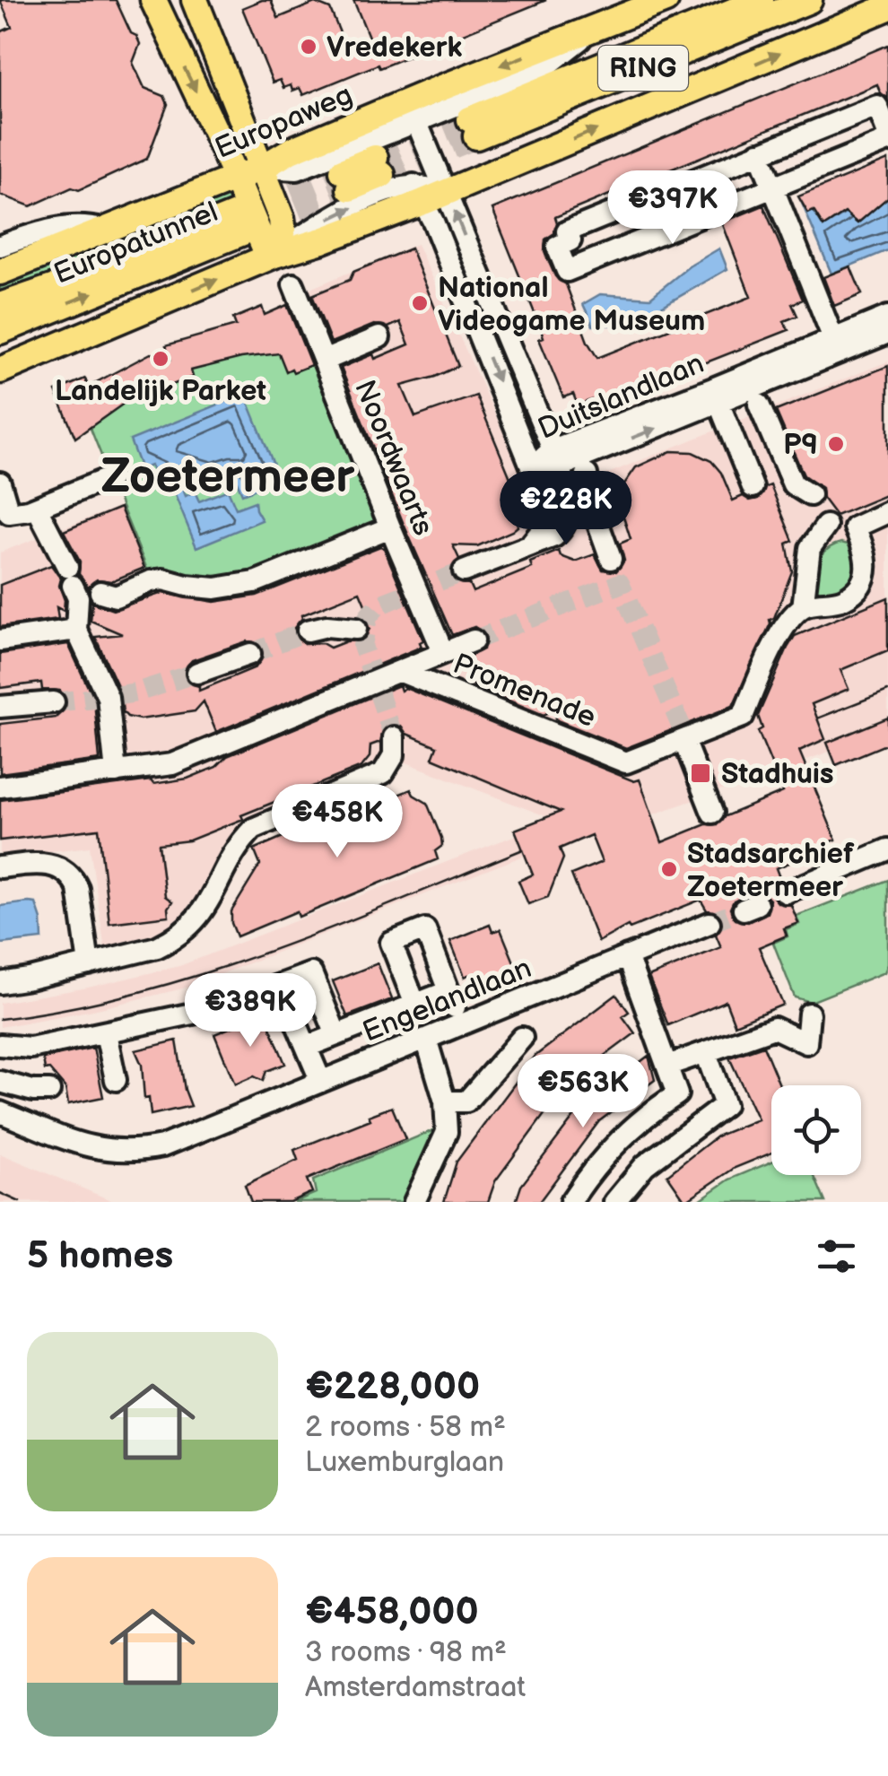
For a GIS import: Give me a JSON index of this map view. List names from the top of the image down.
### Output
{
  "streets": {
    "main road": ["RING", "Europaweg", "Europatunnel"],
    "street": [
      "Duitslandlaan",
      "Noordwaarts",
      "Promenade",
      "Engelandlaan"
    ]
  },
  "crossings": [
    ["Noordwaarts", "Promenade"]
  ],
  "districts": ["Zoetermeer"],
  "places": {
    "other": [
      "Vredekerk",
      "National Videogame Museum",
      "Landelijk Parket",
      "P9",
      "Stadsarchief Zoetermeer"
    ],
    "transit": ["Stadhuis"]
  },
  "page": {
    "price": [
      "€397K",
      "€228K",
      "€458K",
      "€389K",
      "€563K"
    ],
    "heading": "5 homes",
    "list": [
      {
        "name": "€228,000",
        "note": "2 rooms · 58 m² · Luxemburglaan"
      },
      {
        "name": "€458,000",
        "note": "3 rooms · 98 m² · Amsterdamstraat"
      }
    ]
  }
}
